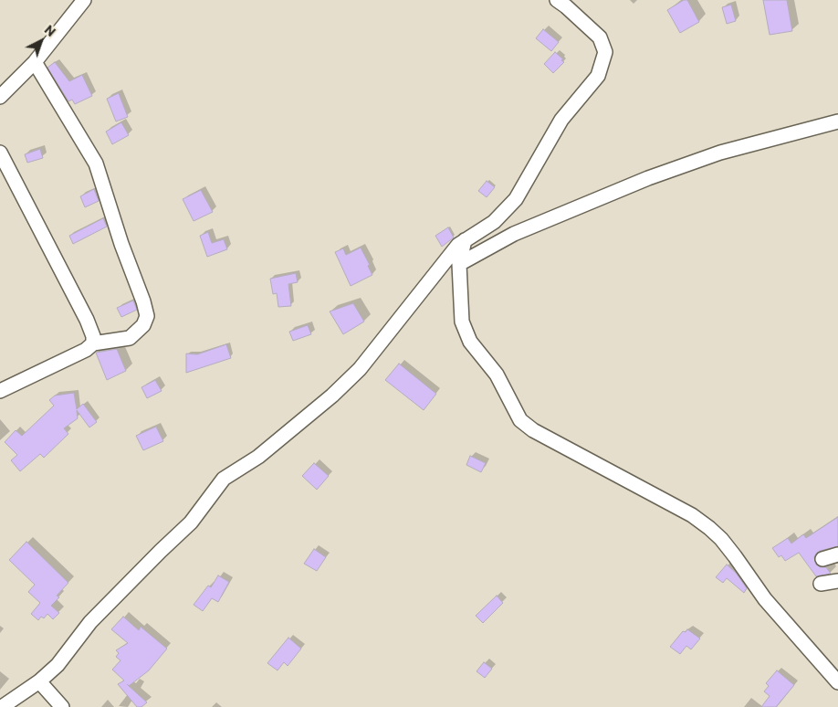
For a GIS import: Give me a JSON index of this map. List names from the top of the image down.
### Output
{
  "north": "top right"
}
